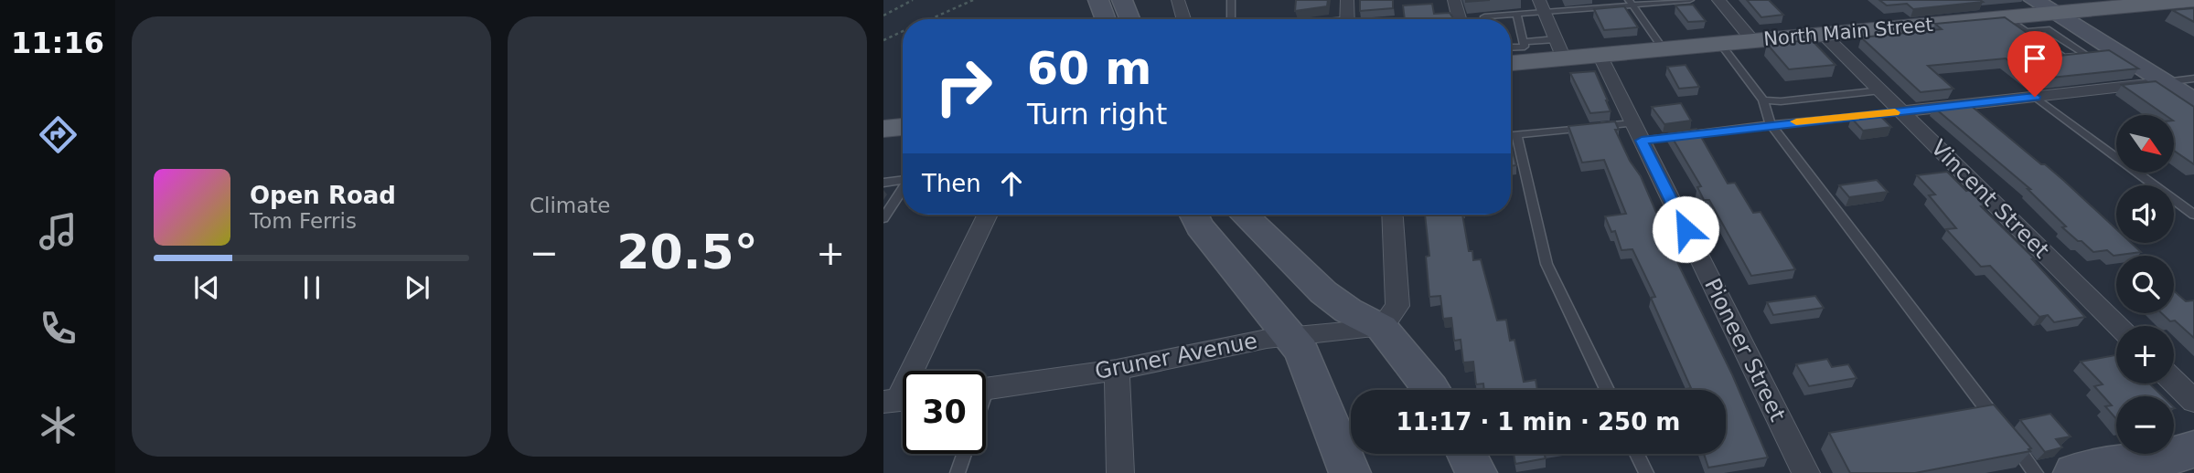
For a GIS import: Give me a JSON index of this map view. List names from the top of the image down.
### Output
{
  "streets": {
    "main road": ["North Main Street"],
    "street": ["Vincent Street", "Pioneer Street", "Gruner Avenue"]
  },
  "crossings": [
    ["North Main Street", "Vincent Street"],
    ["North Main Street", "Pioneer Street"]
  ],
  "north": "bottom right",
  "page": {
    "tabs": "11:16",
    "tile": "Climate",
    "turn": ["60 m", "Turn right"],
    "map_buttons": ["+", "−"],
    "then": "Then",
    "song": ["Open Road", "Tom Ferris"],
    "heat": ["−", "20.5°", "+"],
    "limit": "30",
    "trip": "11:17 · 1 min · 250 m"
  }
}
